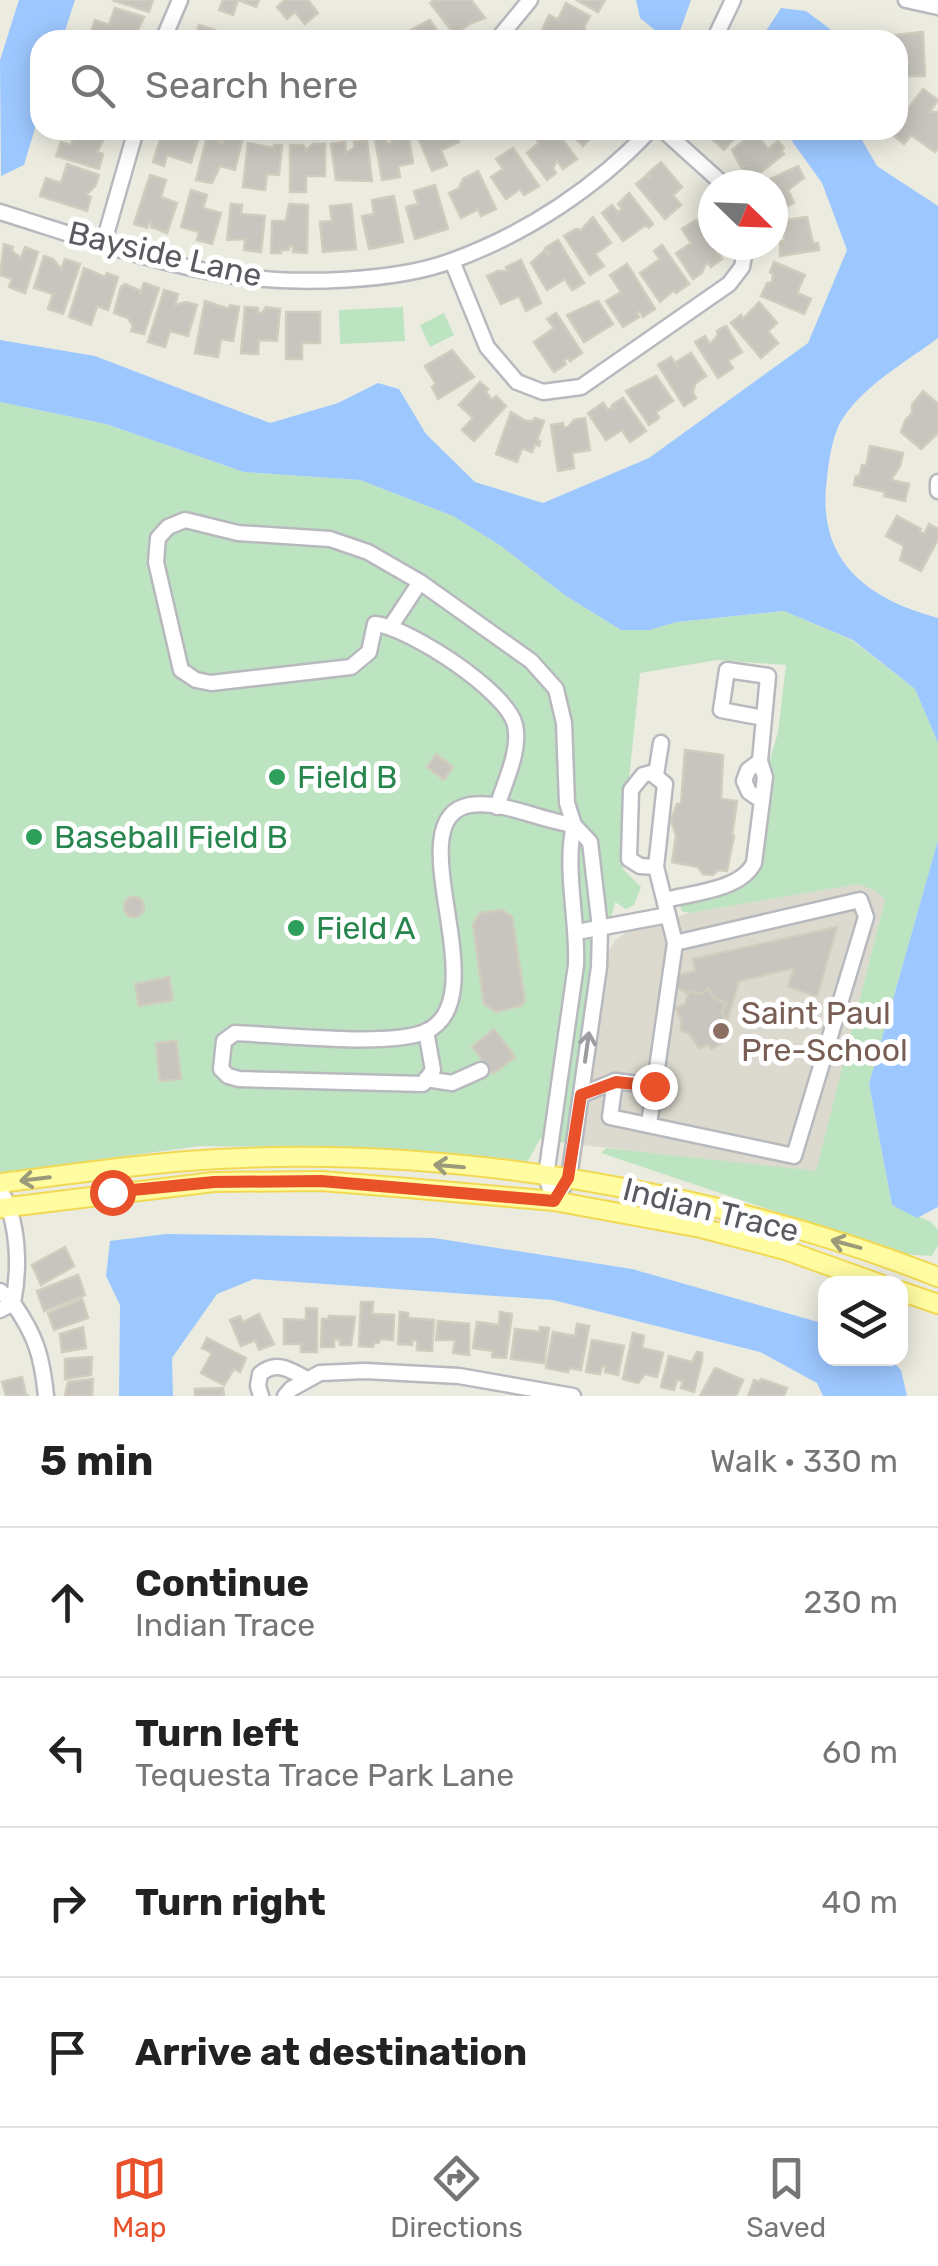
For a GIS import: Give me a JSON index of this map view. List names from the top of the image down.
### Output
{
  "streets": {
    "main road": ["Indian Trace"],
    "street": ["Bayside Lane"]
  },
  "places": [
    "Field B",
    "Baseball Field B",
    "Field A",
    "Saint Paul Pre-School"
  ],
  "north": "bottom right",
  "page": {
    "search": "Search here",
    "heading": ["5 min", "Walk · 330 m"],
    "list": [
      ["Continue", "Indian Trace", "230 m"],
      ["Turn left", "Tequesta Trace Park Lane", "60 m"],
      ["Turn right", "40 m"],
      "Arrive at destination"
    ],
    "nav": ["Map", "Directions", "Saved"]
  }
}
